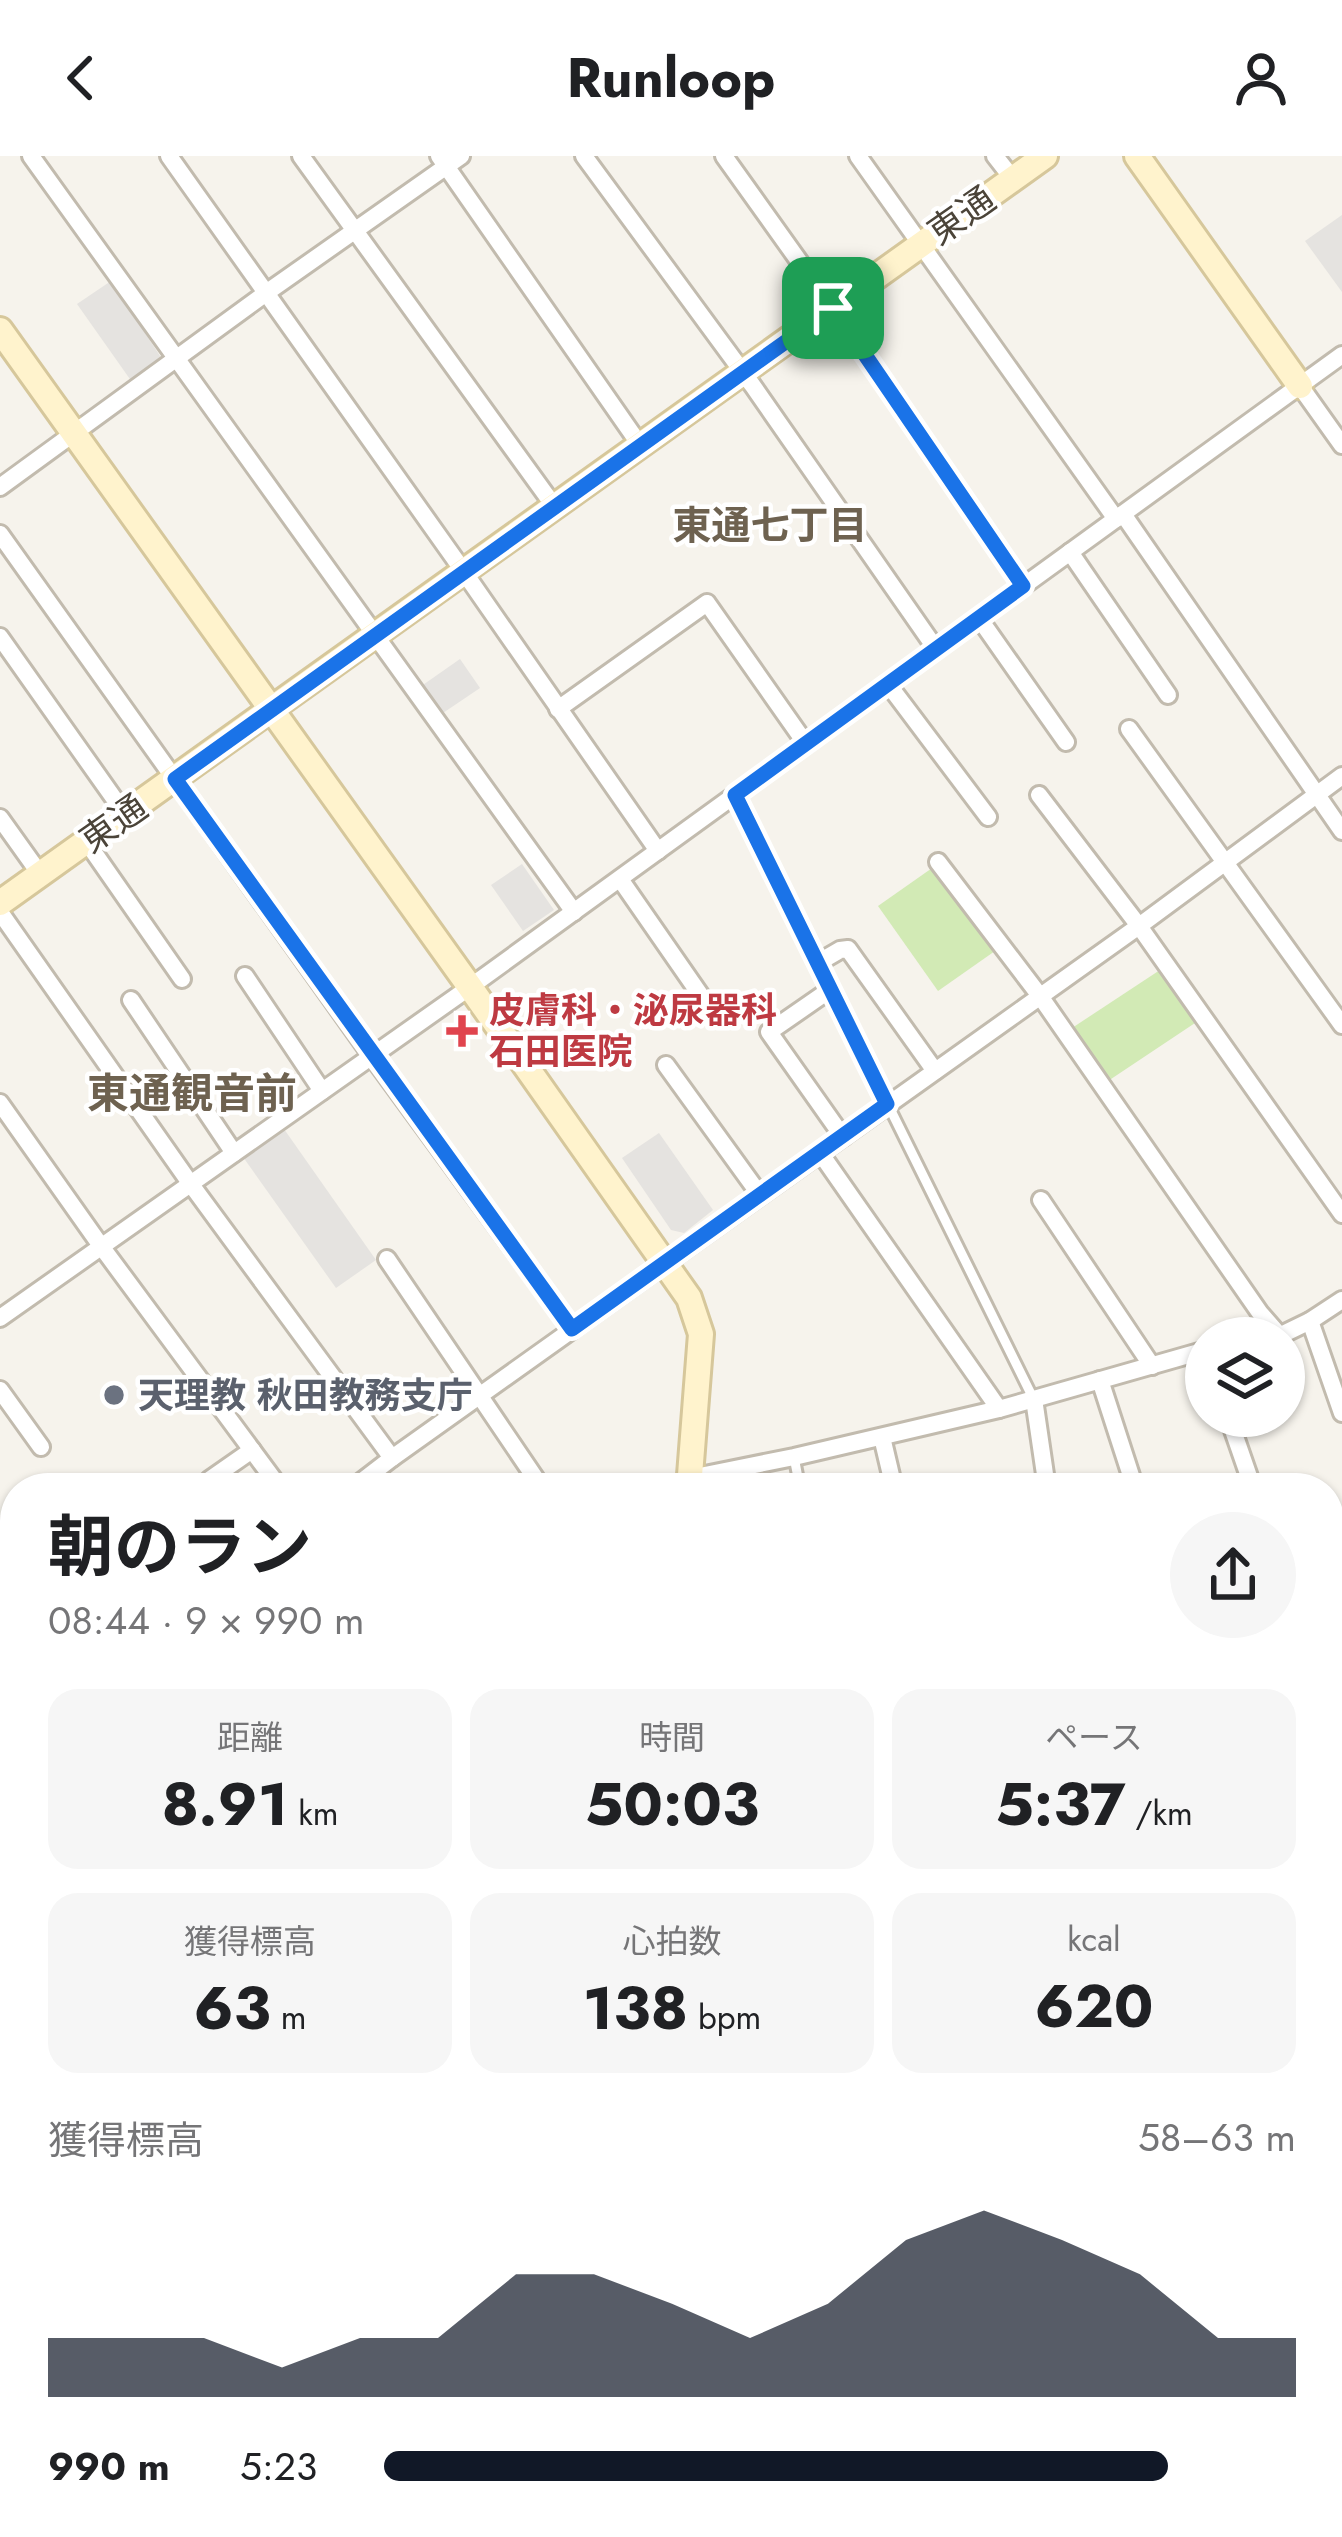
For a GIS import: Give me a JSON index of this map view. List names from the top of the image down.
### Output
{
  "streets": {
    "street": ["東通"]
  },
  "districts": ["東通七丁目", "東通観音前"],
  "places": {
    "health": ["皮膚科・泌尿器科 石田医院"],
    "other": ["天理教 秋田教務支庁"]
  },
  "page": {
    "header": "Runloop",
    "heading": ["朝のラン", "08:44 · 9 × 990 m"],
    "stats": [
      ["距離", "8.91 km"],
      ["時間", "50:03"],
      ["ペース", "5:37 /km"],
      ["獲得標高", "63 m"],
      ["心拍数", "138 bpm"],
      ["kcal", "620"]
    ],
    "chart": ["獲得標高", "58–63 m"],
    "list": [
      {
        "name": "990 m",
        "note": "5:23"
      }
    ]
  }
}
